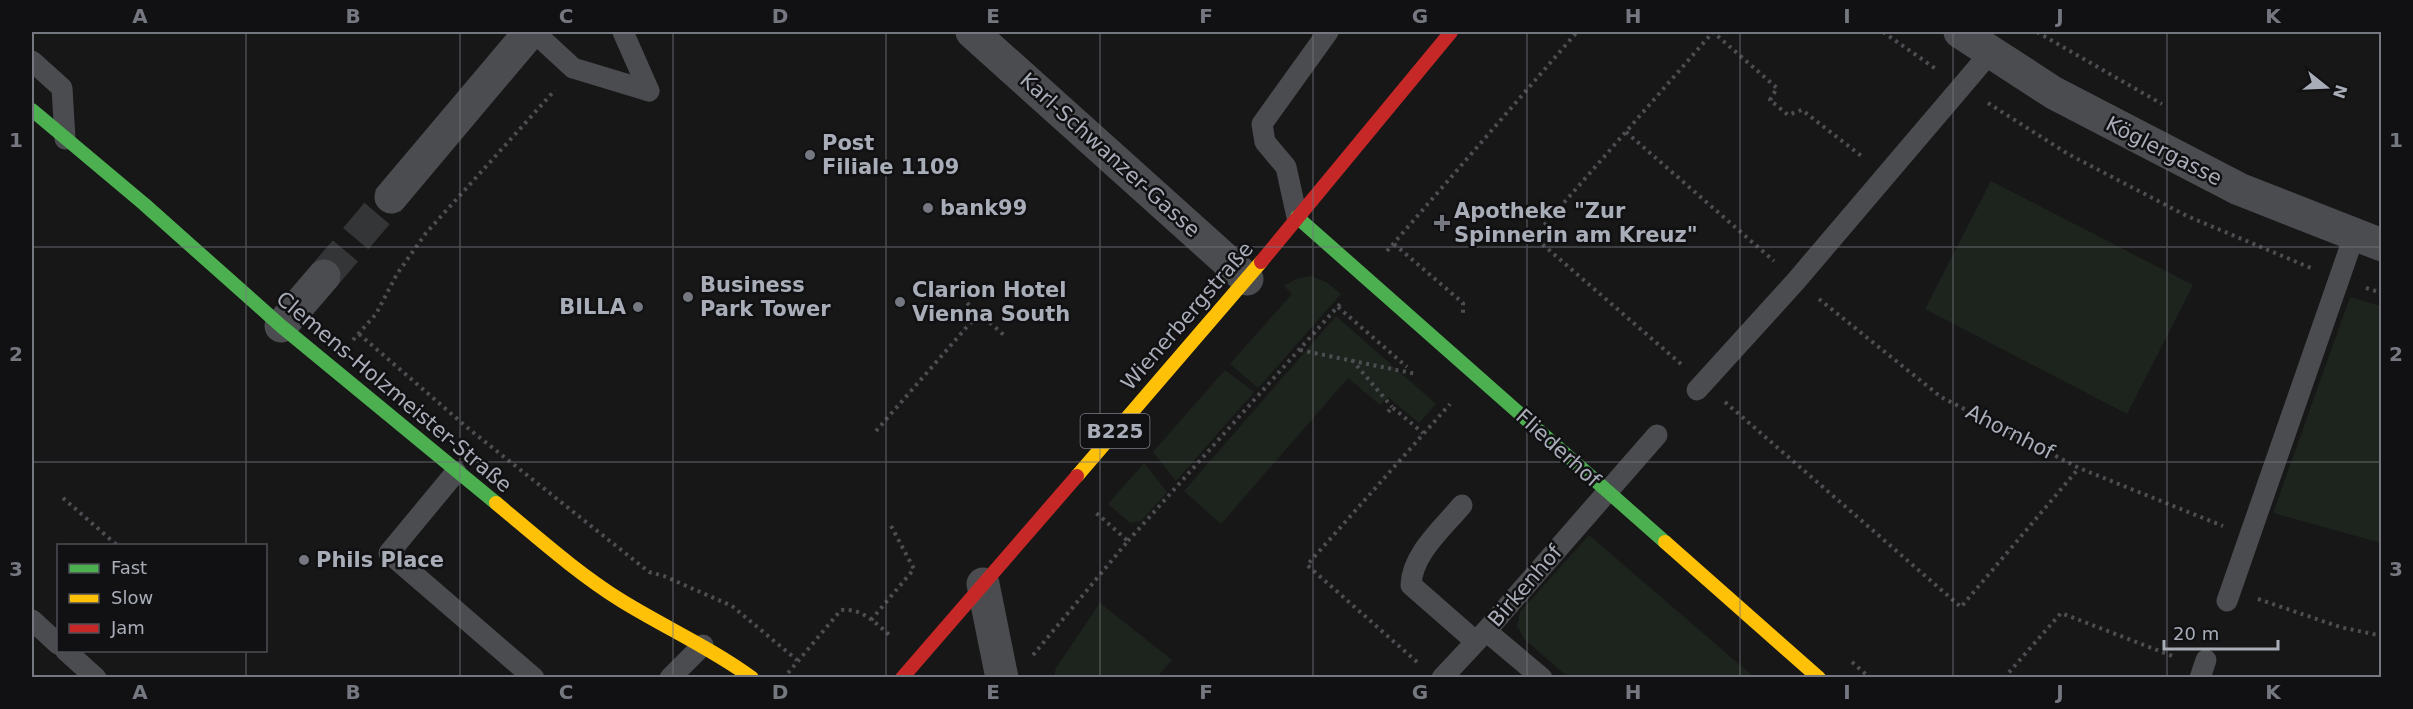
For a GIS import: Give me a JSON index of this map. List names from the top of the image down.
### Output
{
  "streets": {
    "street": [
      "Köglergasse",
      "Karl-Schwanzer-Gasse",
      "Wienerbergstraße",
      "Clemens-Holzmeister-Straße",
      "B225",
      "Fliederhof"
    ],
    "lane": ["Birkenhof"],
    "path": ["Ahornhof"]
  },
  "crossings": [
    ["Karl-Schwanzer-Gasse", "Wienerbergstraße"],
    ["Wienerbergstraße", "Fliederhof"],
    ["Fliederhof", "Birkenhof"]
  ],
  "places": {
    "other": [
      "Post Filiale 1109",
      "bank99",
      "Business Park Tower",
      "Clarion Hotel Vienna South",
      "BILLA",
      "Phils Place"
    ],
    "health": ["Apotheke \"Zur Spinnerin am Kreuz\""]
  },
  "legend": ["Fast", "Slow", "Jam"],
  "scale_bar": "20 m",
  "north": "right",
  "grid": {
    "columns": [
      "A",
      "B",
      "C",
      "D",
      "E",
      "F",
      "G",
      "H",
      "I",
      "J",
      "K"
    ],
    "rows": ["1", "2", "3"]
  }
}
